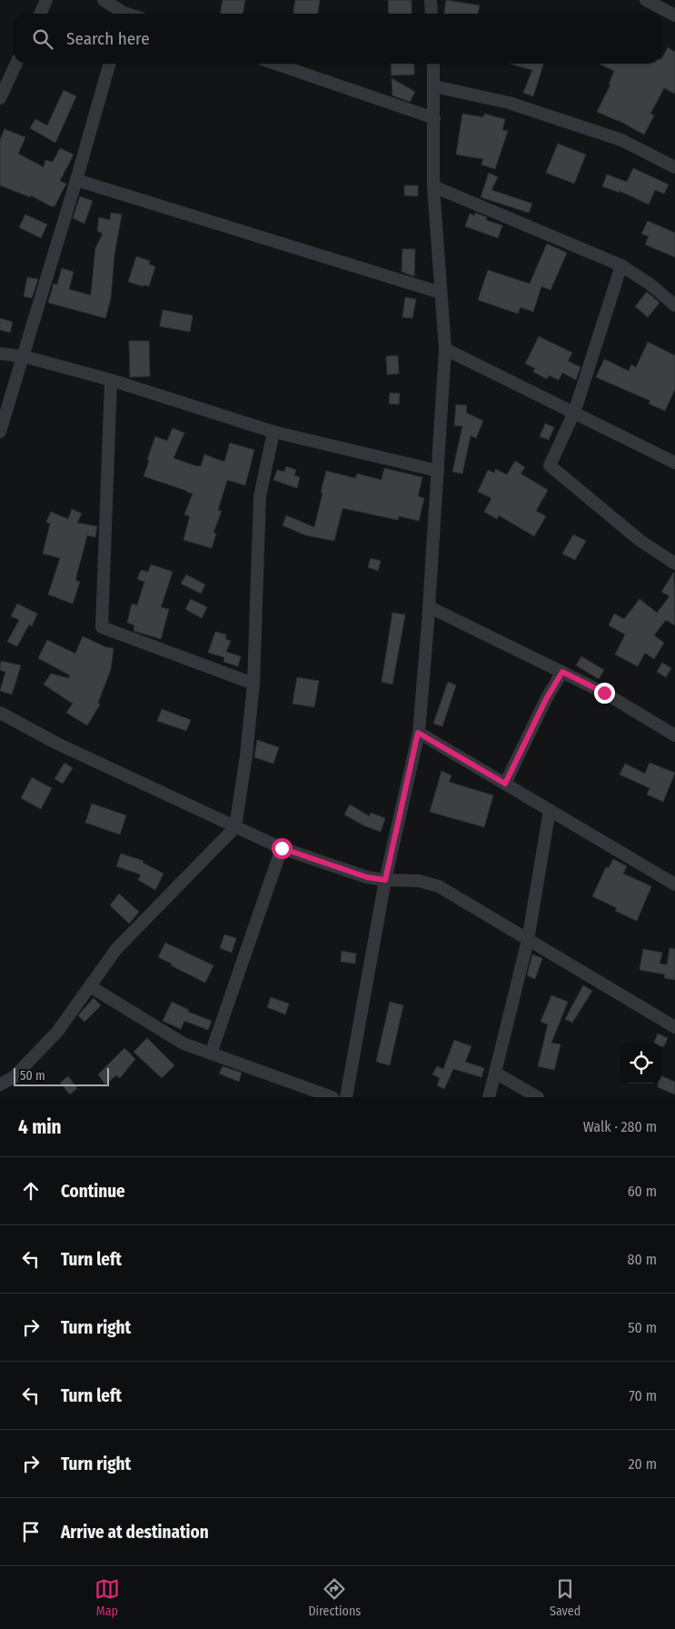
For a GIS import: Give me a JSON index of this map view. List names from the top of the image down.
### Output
{
  "scale_bar": "50 m",
  "page": {
    "search": "Search here",
    "scale": "50 m",
    "heading": ["4 min", "Walk · 280 m"],
    "list": [
      ["Continue", "60 m"],
      ["Turn left", "80 m"],
      ["Turn right", "50 m"],
      ["Turn left", "70 m"],
      ["Turn right", "20 m"],
      "Arrive at destination"
    ],
    "nav": ["Map", "Directions", "Saved"]
  }
}
